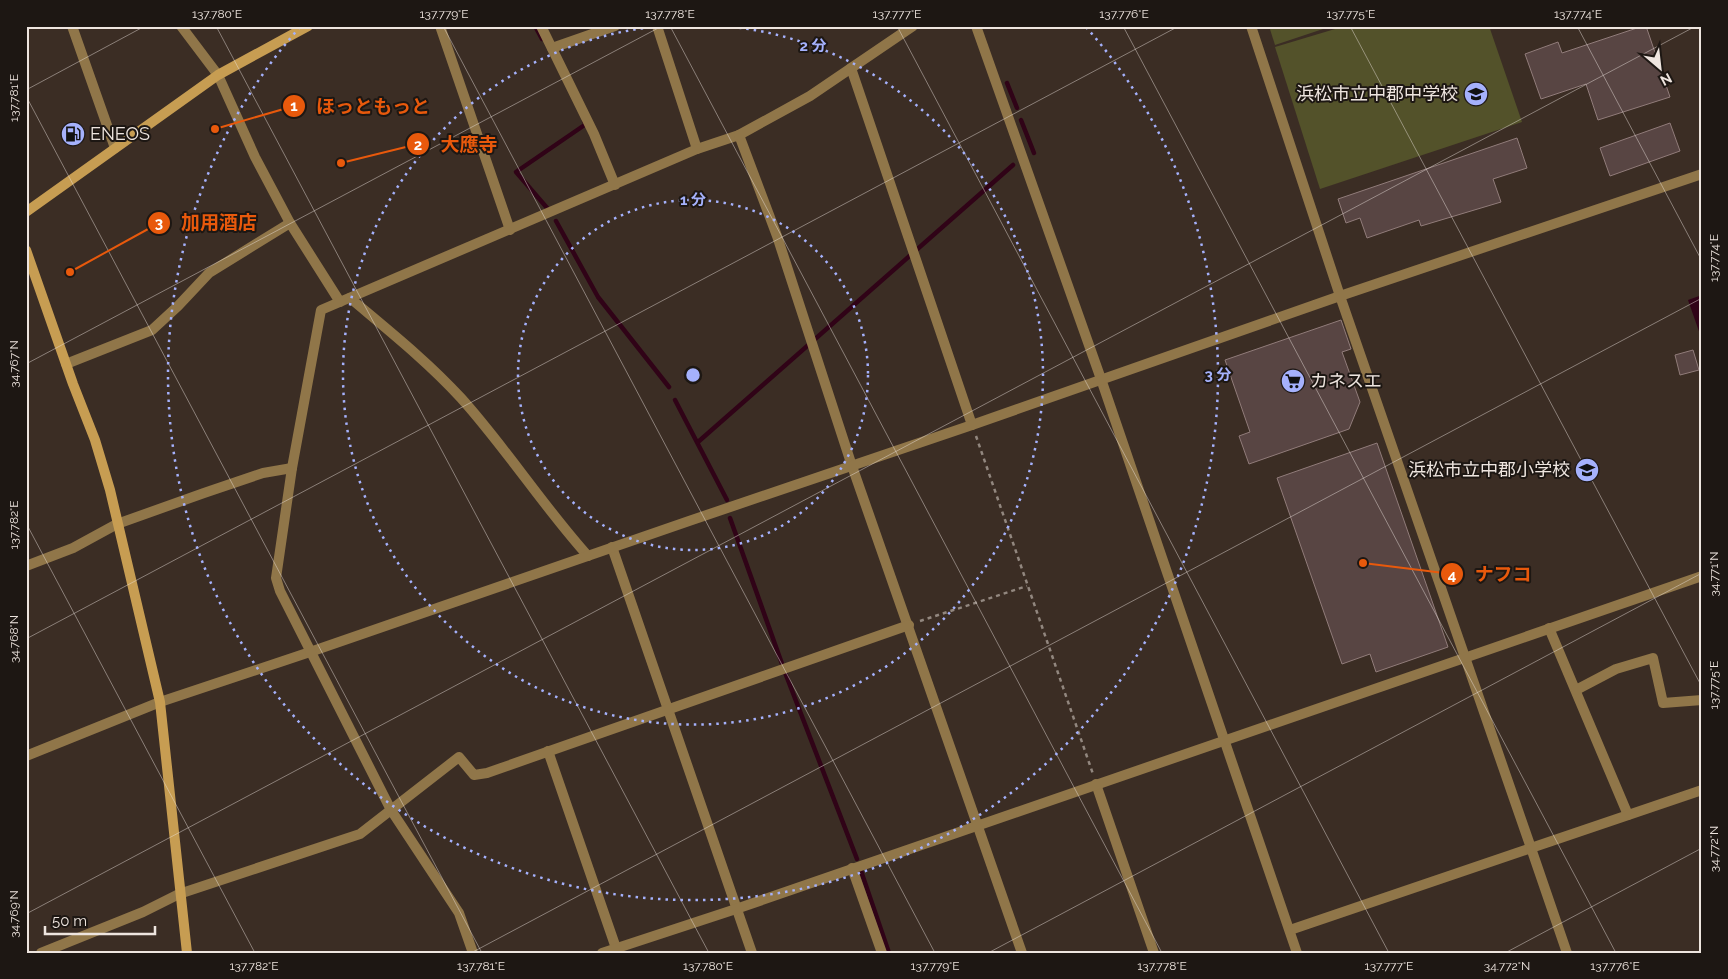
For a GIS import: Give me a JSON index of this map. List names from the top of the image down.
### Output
{
  "places": {
    "school or university": ["浜松市立中郡中学校", "浜松市立中郡小学校"],
    "other": [
      "ほっともっと",
      "大應寺",
      "加用酒店",
      "ナフコ"
    ],
    "fuel station": ["ENEOS"],
    "supermarket": ["カネスエ"]
  },
  "scale_bar": "50 m",
  "north": "bottom right",
  "coordinates": [
    "137.780°E",
    "137.779°E",
    "137.778°E",
    "137.777°E",
    "137.776°E",
    "137.775°E",
    "137.774°E",
    "137.781°E",
    "34.767°N",
    "137.782°E",
    "34.771°N",
    "34.768°N",
    "34.772°N",
    "34.769°N"
  ],
  "rings": ["2 分", "1 分", "3 分"]
}
